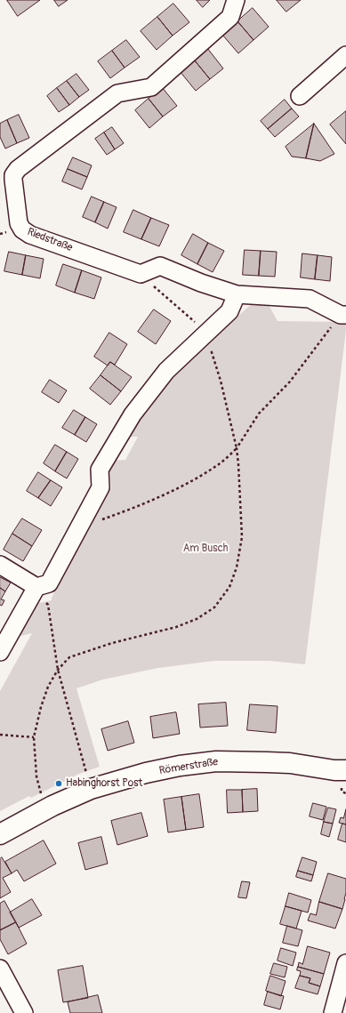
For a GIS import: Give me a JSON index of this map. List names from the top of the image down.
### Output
{
  "streets": {
    "main road": ["Römerstraße"],
    "street": ["Riedstraße"]
  },
  "parks": ["Am Busch"],
  "places": ["Habinghorst Post"]
}
